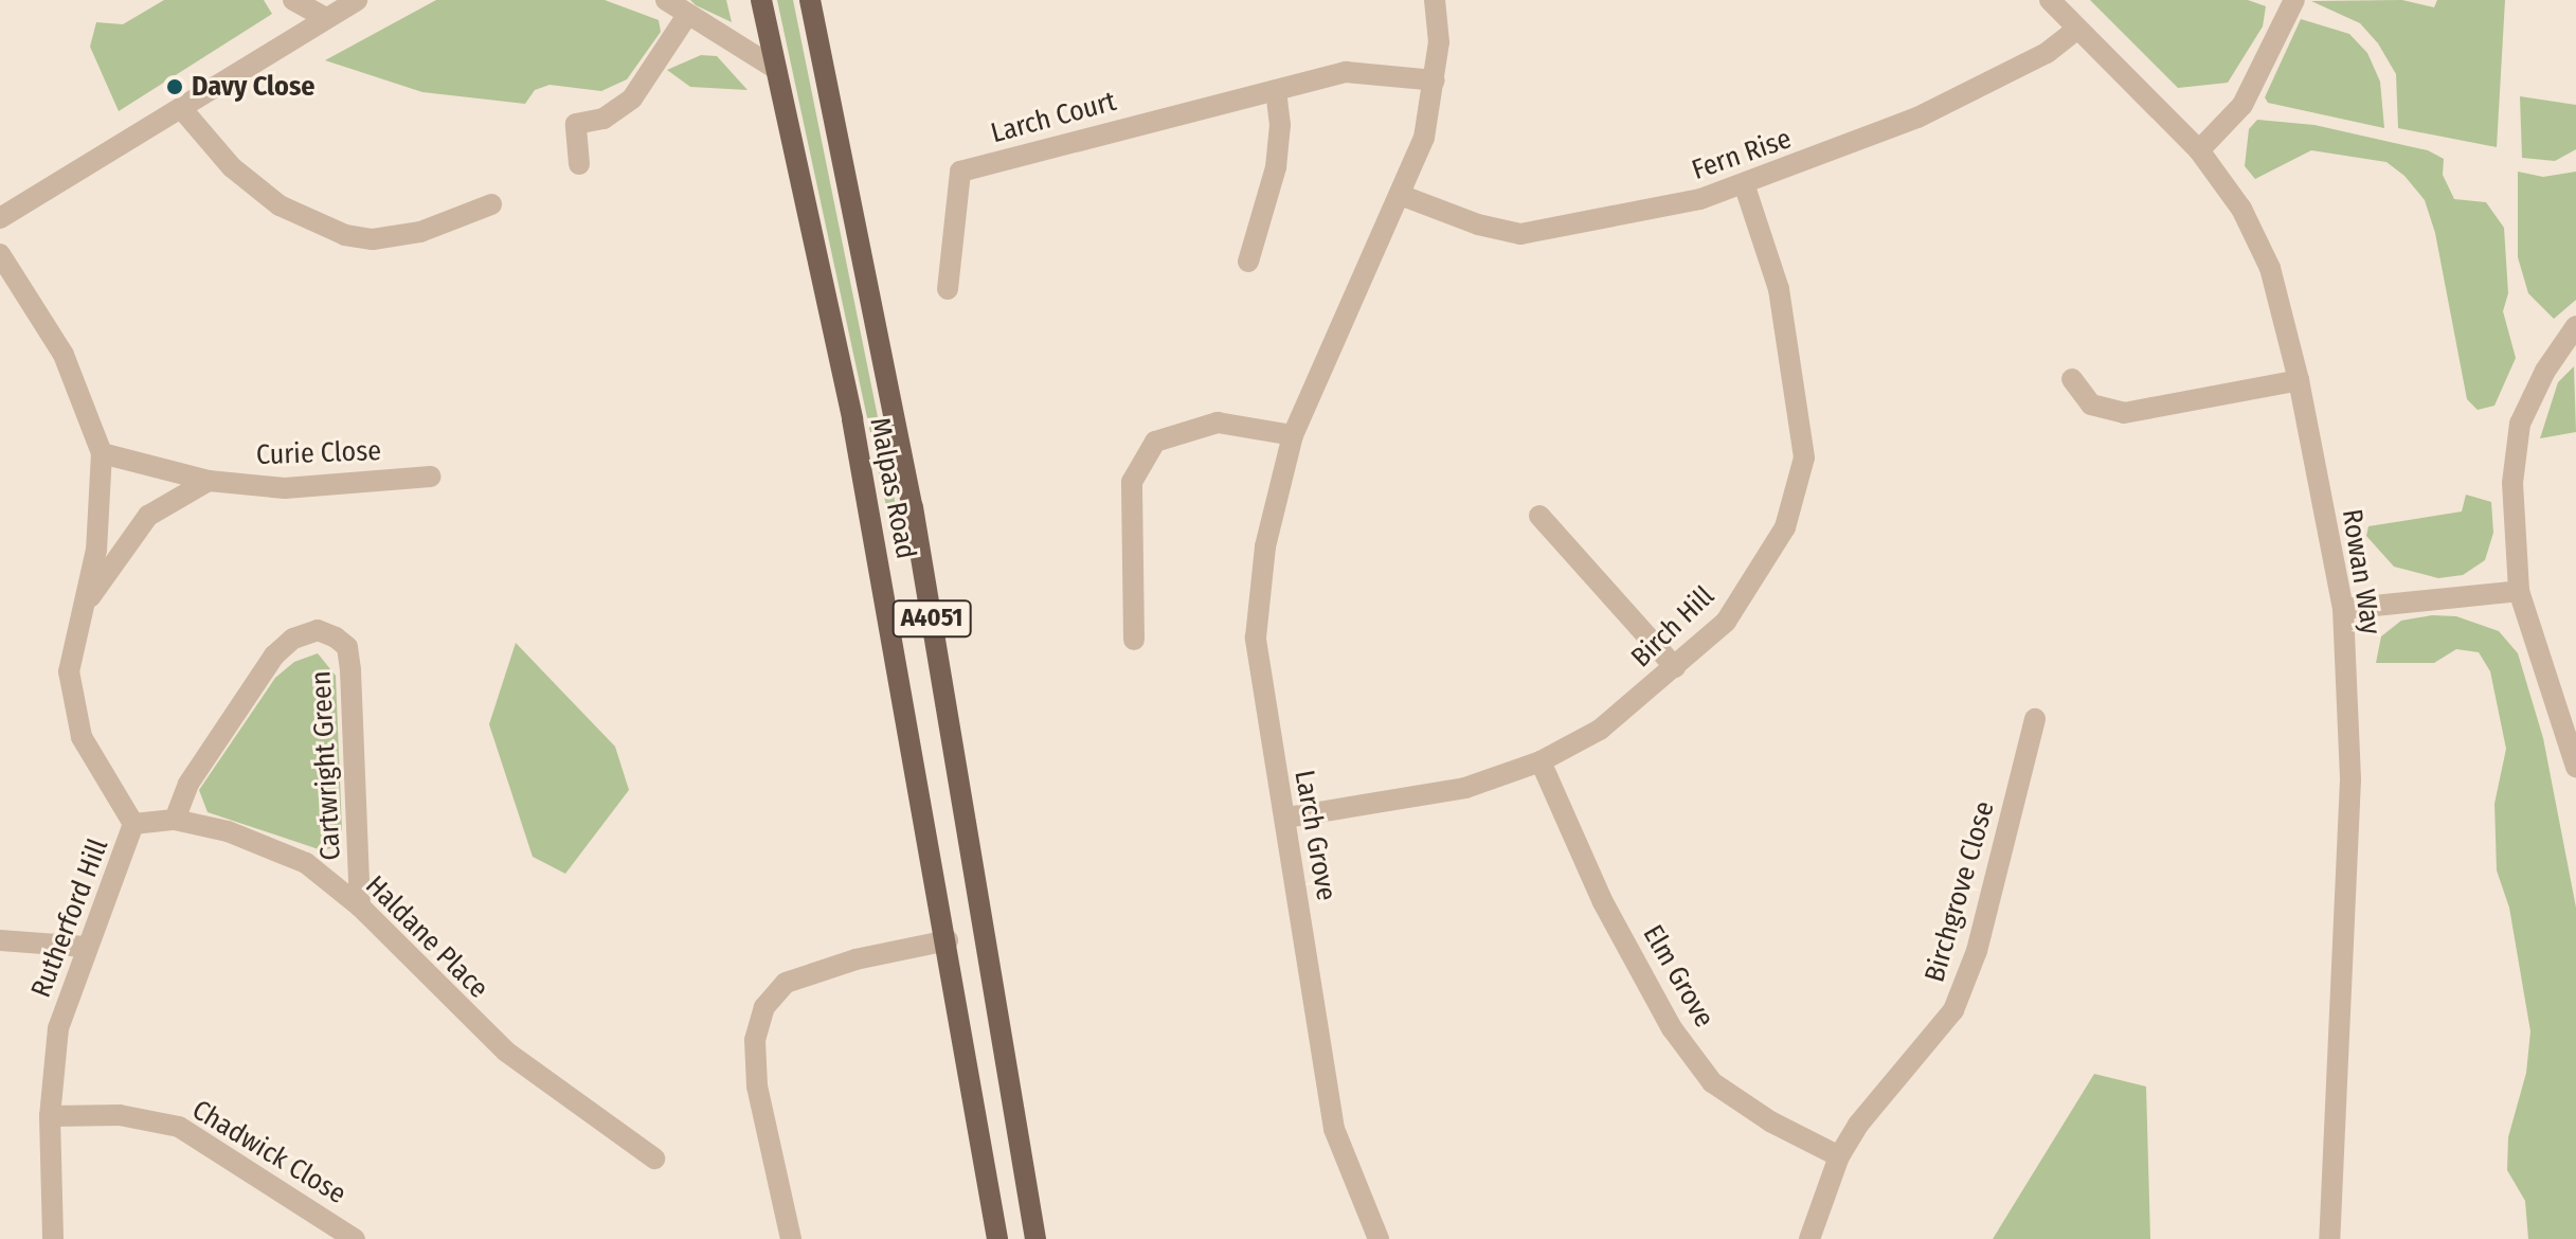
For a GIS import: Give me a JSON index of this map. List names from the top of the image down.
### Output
{
  "streets": {
    "main road": ["Malpas Road", "A4051"],
    "street": [
      "Larch Court",
      "Fern Rise",
      "Curie Close",
      "Rowan Way",
      "Birch Hill",
      "Cartwright Green",
      "Larch Grove",
      "Birchgrove Close",
      "Rutherford Hill",
      "Haldane Place",
      "Elm Grove",
      "Chadwick Close"
    ]
  },
  "crossings": [
    ["Larch Court", "Larch Grove"],
    ["Fern Rise", "Rowan Way"],
    ["Fern Rise", "Birch Hill"],
    ["Fern Rise", "Larch Grove"],
    ["Curie Close", "Rutherford Hill"],
    ["Birch Hill", "Larch Grove"],
    ["Birch Hill", "Elm Grove"],
    ["Cartwright Green", "Haldane Place"],
    ["Birchgrove Close", "Elm Grove"],
    ["Rutherford Hill", "Haldane Place"],
    ["Rutherford Hill", "Chadwick Close"]
  ],
  "places": ["Davy Close"]
}
